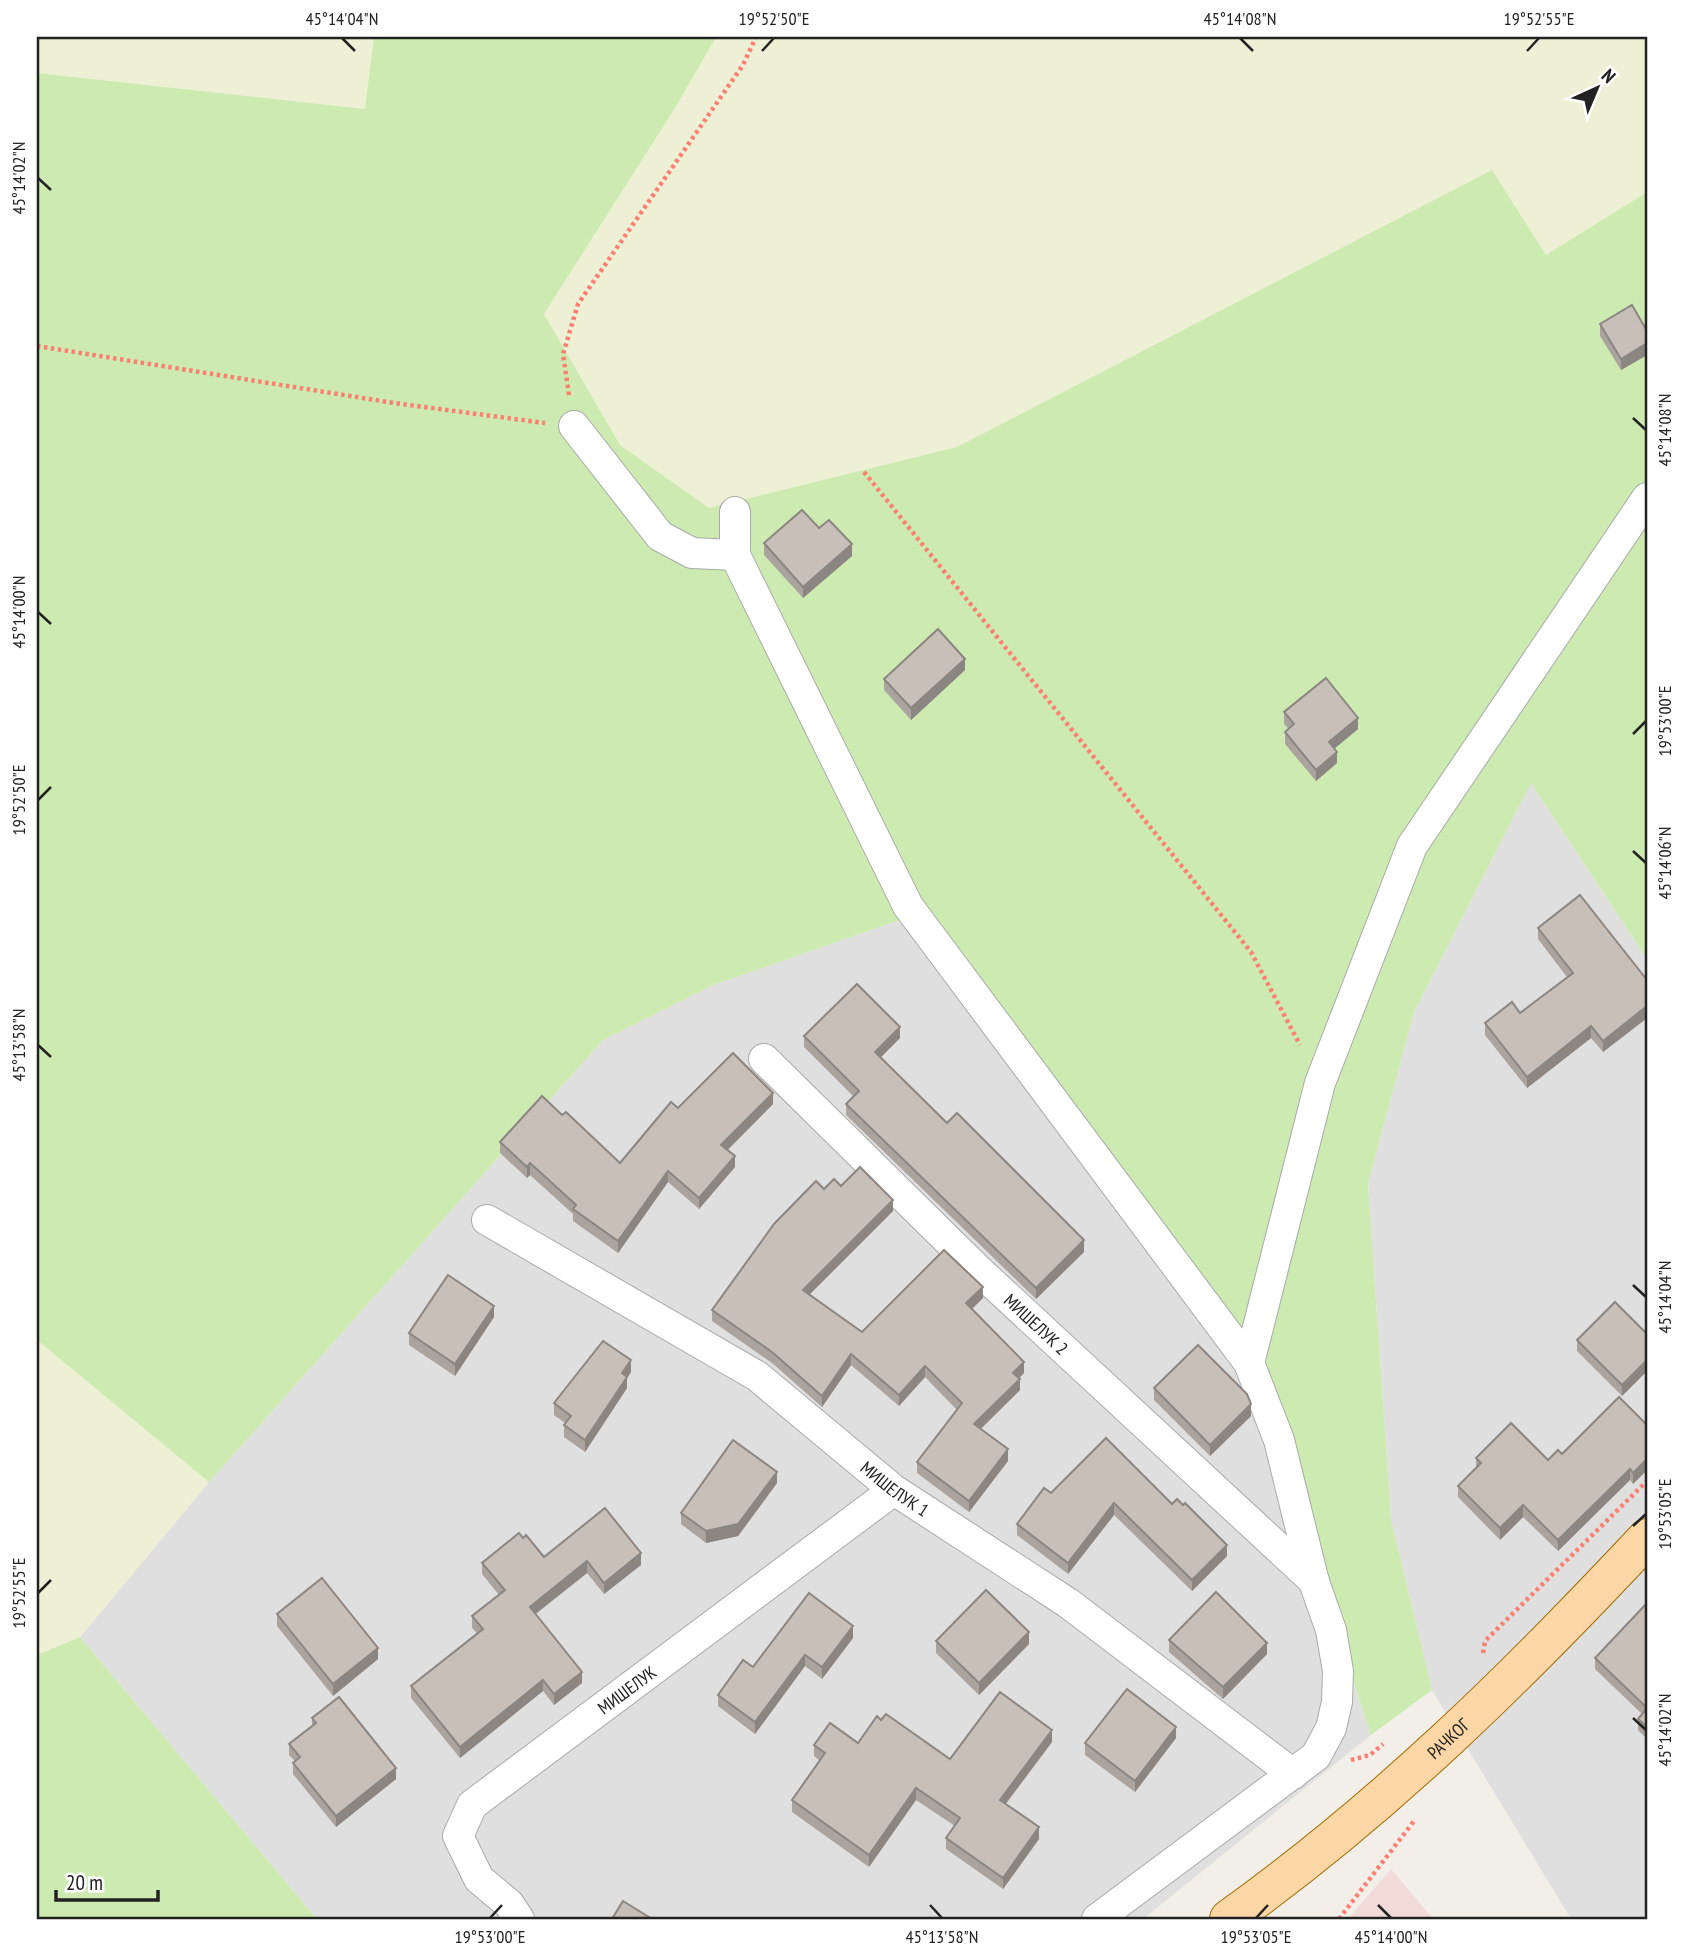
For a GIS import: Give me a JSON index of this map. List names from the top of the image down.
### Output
{
  "streets": {
    "main road": ["РАЧКОГ"],
    "street": ["МИШЕЛУК 2", "МИШЕЛУК 1", "МИШЕЛУК"]
  },
  "crossings": [
    ["МИШЕЛУК 1", "МИШЕЛУК"]
  ],
  "scale_bar": "20 m",
  "north": "top right",
  "coordinates": [
    "45°14'04\"N",
    "19°52'50\"E",
    "45°14'08\"N",
    "19°52'55\"E",
    "45°14'02\"N",
    "45°14'00\"N",
    "19°53'00\"E",
    "45°14'06\"N",
    "45°13'58\"N",
    "19°53'05\"E"
  ]
}
